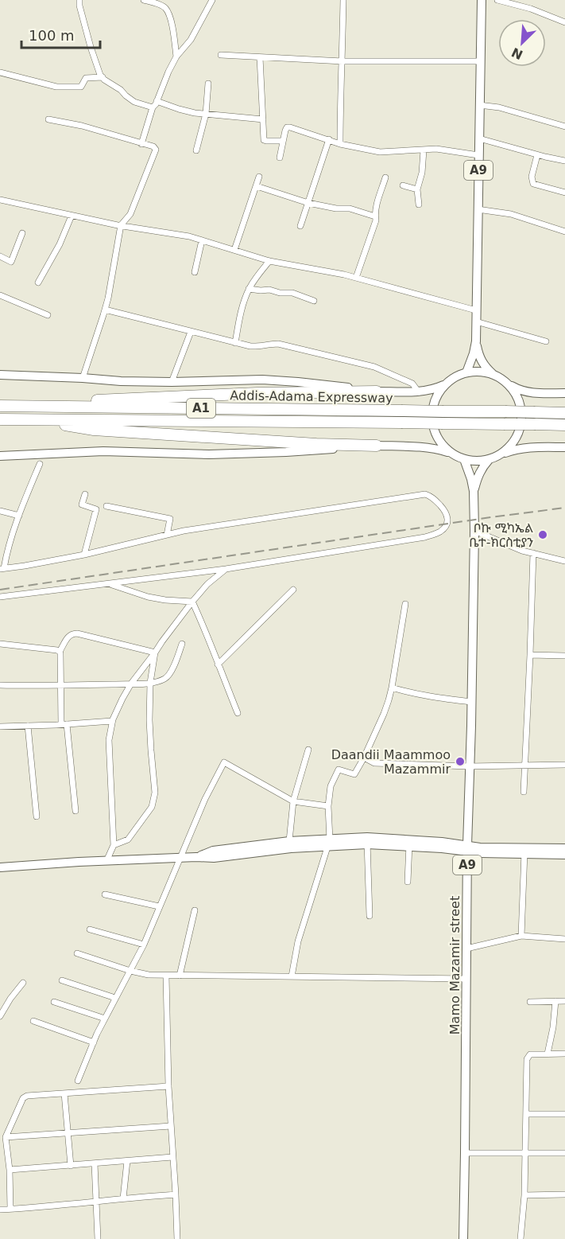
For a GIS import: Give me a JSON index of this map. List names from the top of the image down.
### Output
{
  "streets": {
    "highway": ["Addis-Adama Expressway", "A1"],
    "main road": ["A9", "Mamo Mazamir street"]
  },
  "crossings": [
    ["A9", "Mamo Mazamir street"]
  ],
  "places": ["ቦኩ ሚካኤል ቤተ-ክርስቲያን", "Daandii Maammoo Mazammir"],
  "scale_bar": "100 m",
  "north": "bottom left"
}
